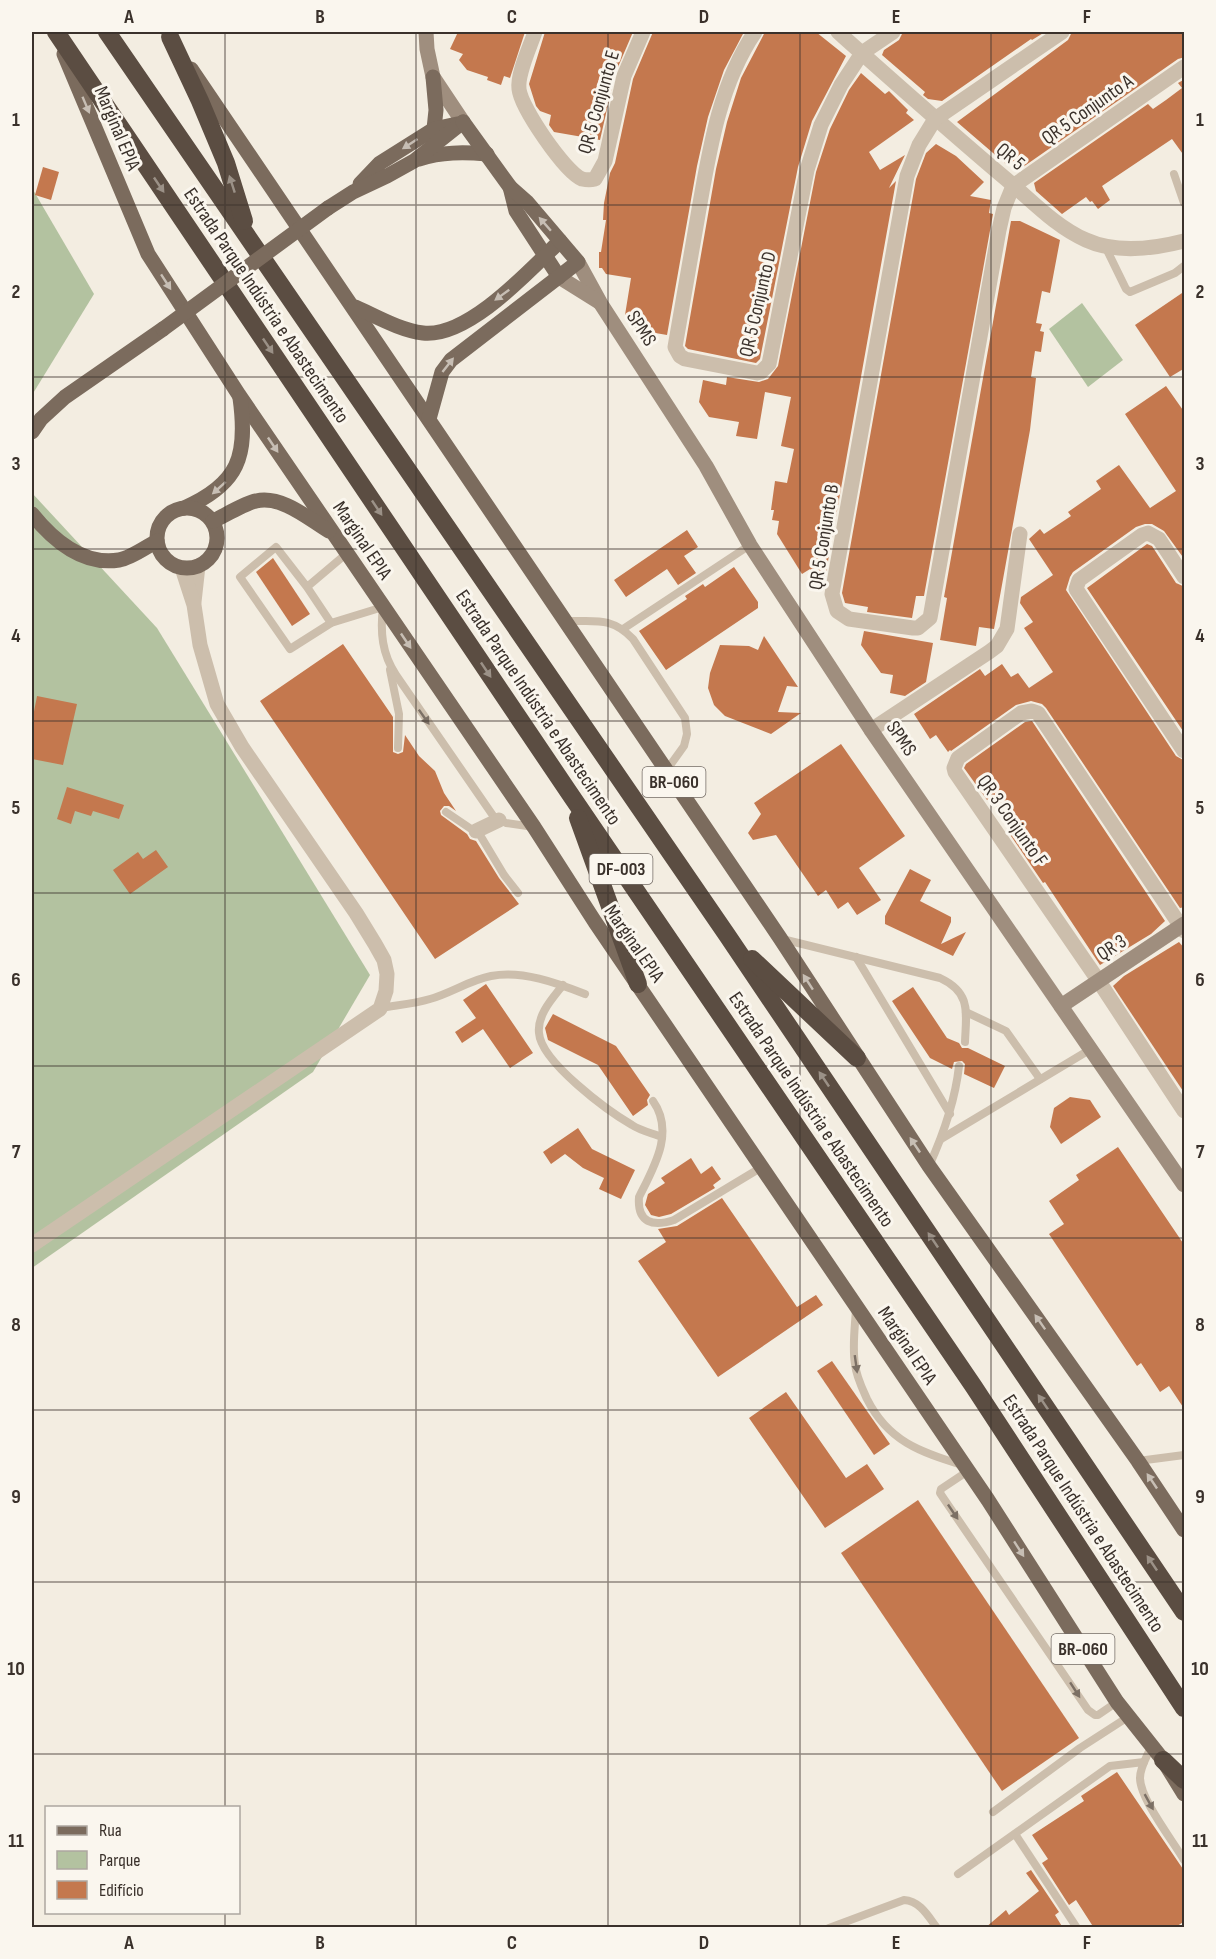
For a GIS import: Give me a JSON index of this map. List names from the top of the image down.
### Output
{
  "streets": {
    "highway": ["Estrada Parque Indústria e Abastecimento", "DF-003"],
    "main road": ["Marginal EPIA", "BR-060"],
    "street": [
      "QR 5 Conjunto E",
      "QR 5 Conjunto A",
      "QR 5",
      "QR 5 Conjunto D",
      "SPMS",
      "QR 5 Conjunto B",
      "QR 3 Conjunto F",
      "QR 3"
    ]
  },
  "crossings": [
    ["QR 5 Conjunto A", "QR 5"],
    ["QR 5 Conjunto A", "QR 5 Conjunto B"],
    ["Marginal EPIA", "Estrada Parque Indústria e Abastecimento"],
    ["QR 5", "QR 5 Conjunto D"],
    ["QR 5", "QR 5 Conjunto B"],
    ["SPMS", "QR 3"],
    ["QR 3 Conjunto F", "QR 3"]
  ],
  "one_way": ["Marginal EPIA"],
  "legend": ["Rua", "Parque", "Edifício"],
  "grid": {
    "columns": [
      "A",
      "B",
      "C",
      "D",
      "E",
      "F"
    ],
    "rows": [
      "1",
      "2",
      "3",
      "4",
      "5",
      "6",
      "7",
      "8",
      "9",
      "10",
      "11"
    ]
  }
}
